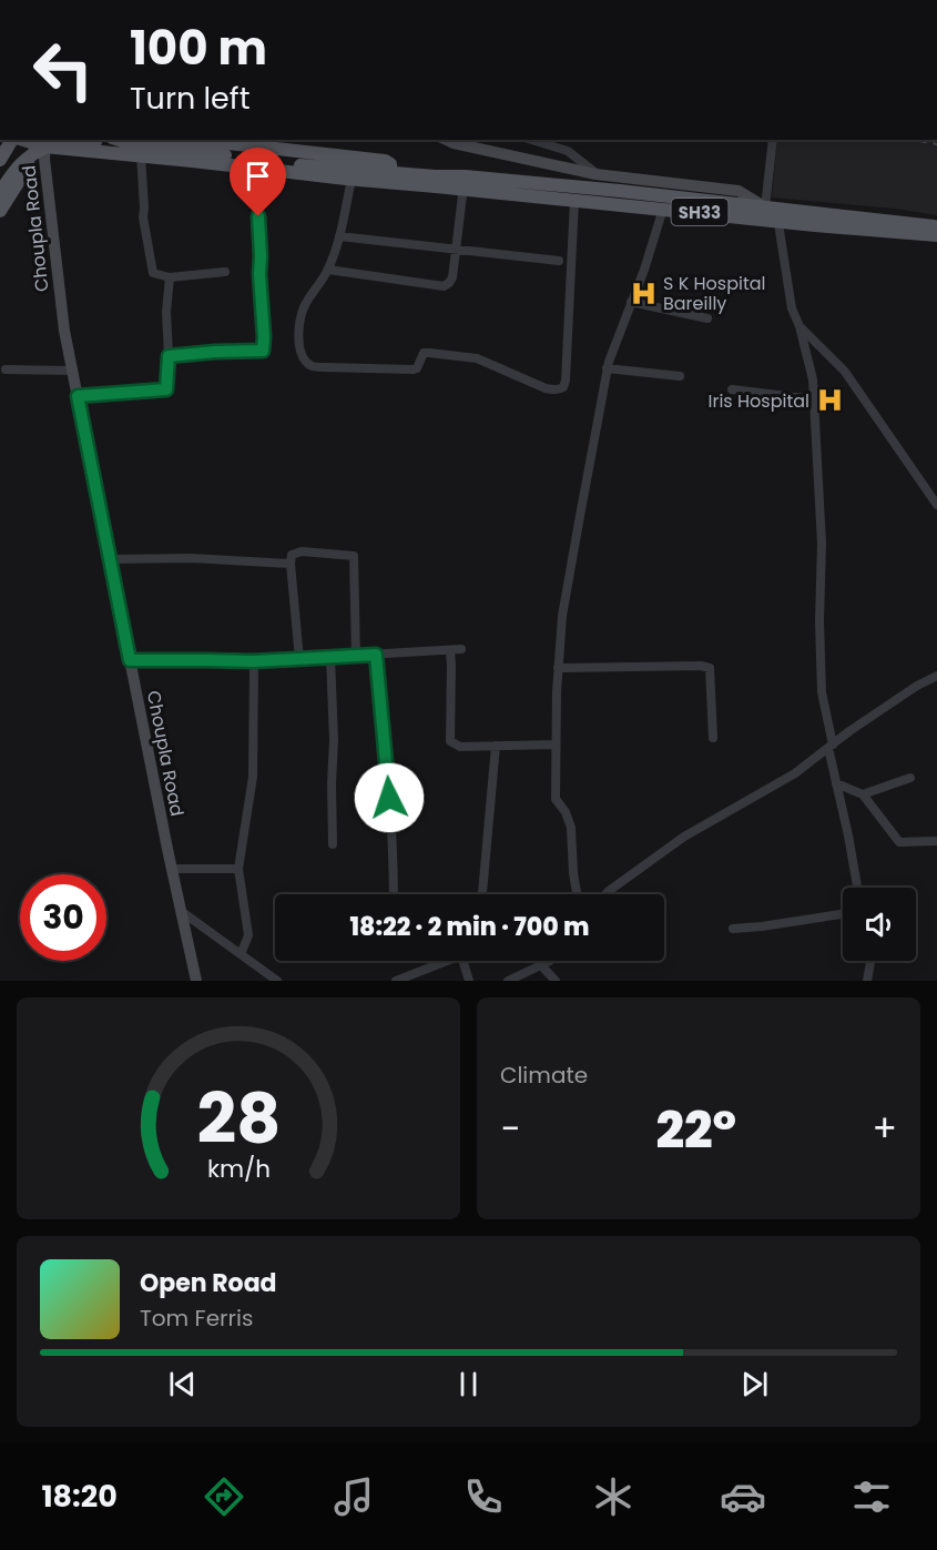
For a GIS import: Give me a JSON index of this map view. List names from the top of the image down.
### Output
{
  "streets": {
    "main road": ["SH33", "Choupla Road"]
  },
  "places": {
    "hospital": ["S K Hospital Bareilly", "Iris Hospital"]
  },
  "page": {
    "turn": ["100 m", "Turn left"],
    "limit": "30",
    "trip": "18:22 · 2 min · 700 m",
    "tile": "Climate",
    "heat": ["−", "22°", "+"],
    "song": ["Open Road", "Tom Ferris"],
    "tabs": "18:20",
    "gauge": ["28", "km/h"]
  }
}
